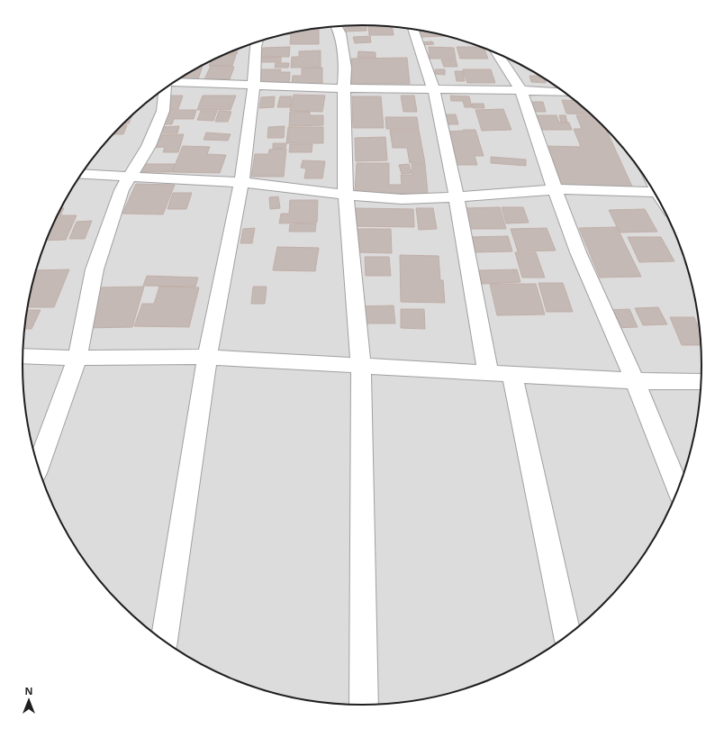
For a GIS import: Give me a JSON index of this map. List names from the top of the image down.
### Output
{
  "north": "top"
}
